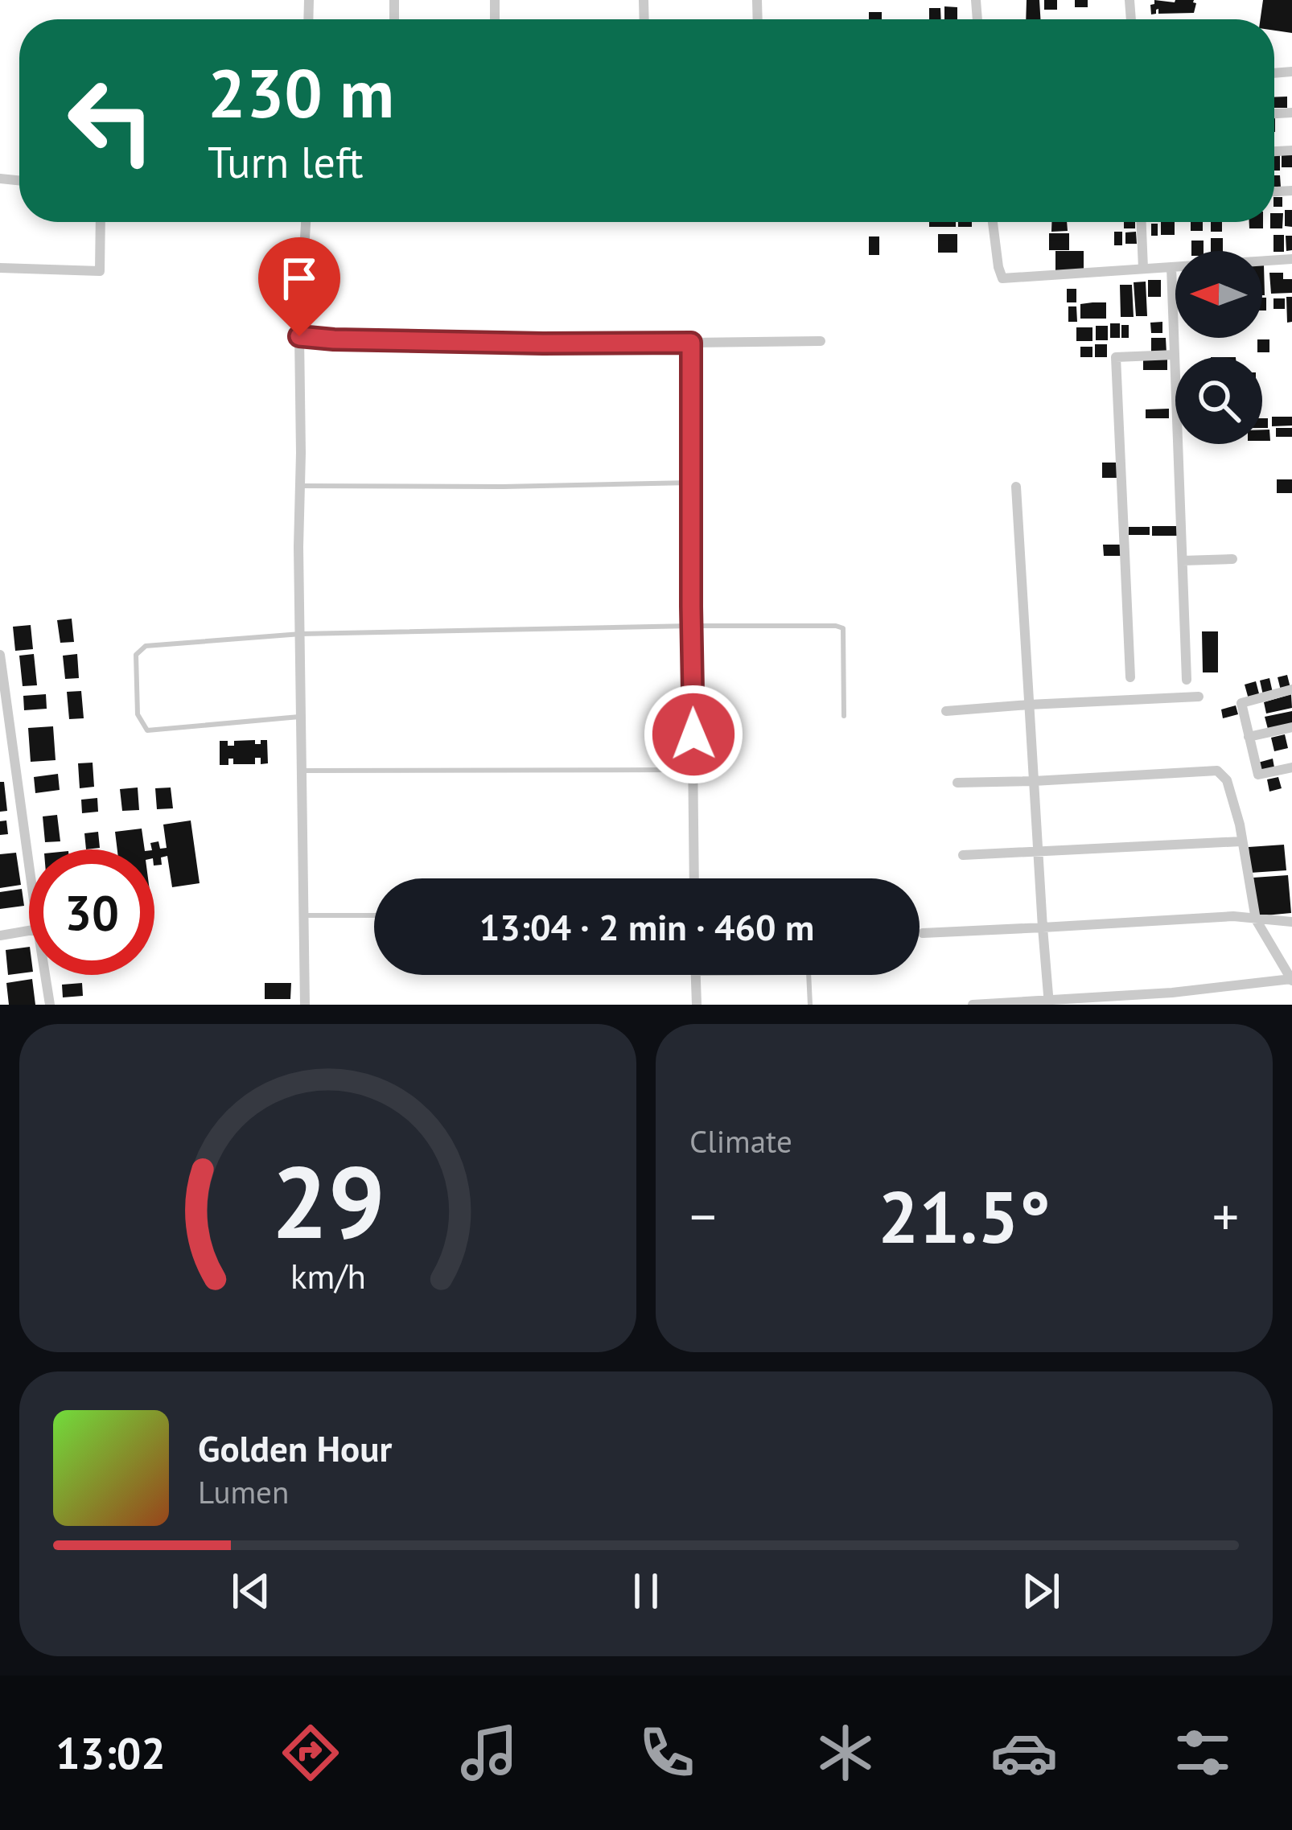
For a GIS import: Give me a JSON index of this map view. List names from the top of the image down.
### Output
{
  "north": "left",
  "page": {
    "turn": ["230 m", "Turn left"],
    "limit": "30",
    "trip": "13:04 · 2 min · 460 m",
    "tile": "Climate",
    "heat": ["−", "21.5°", "+"],
    "song": ["Golden Hour", "Lumen"],
    "tabs": "13:02",
    "gauge": ["29", "km/h"]
  }
}
